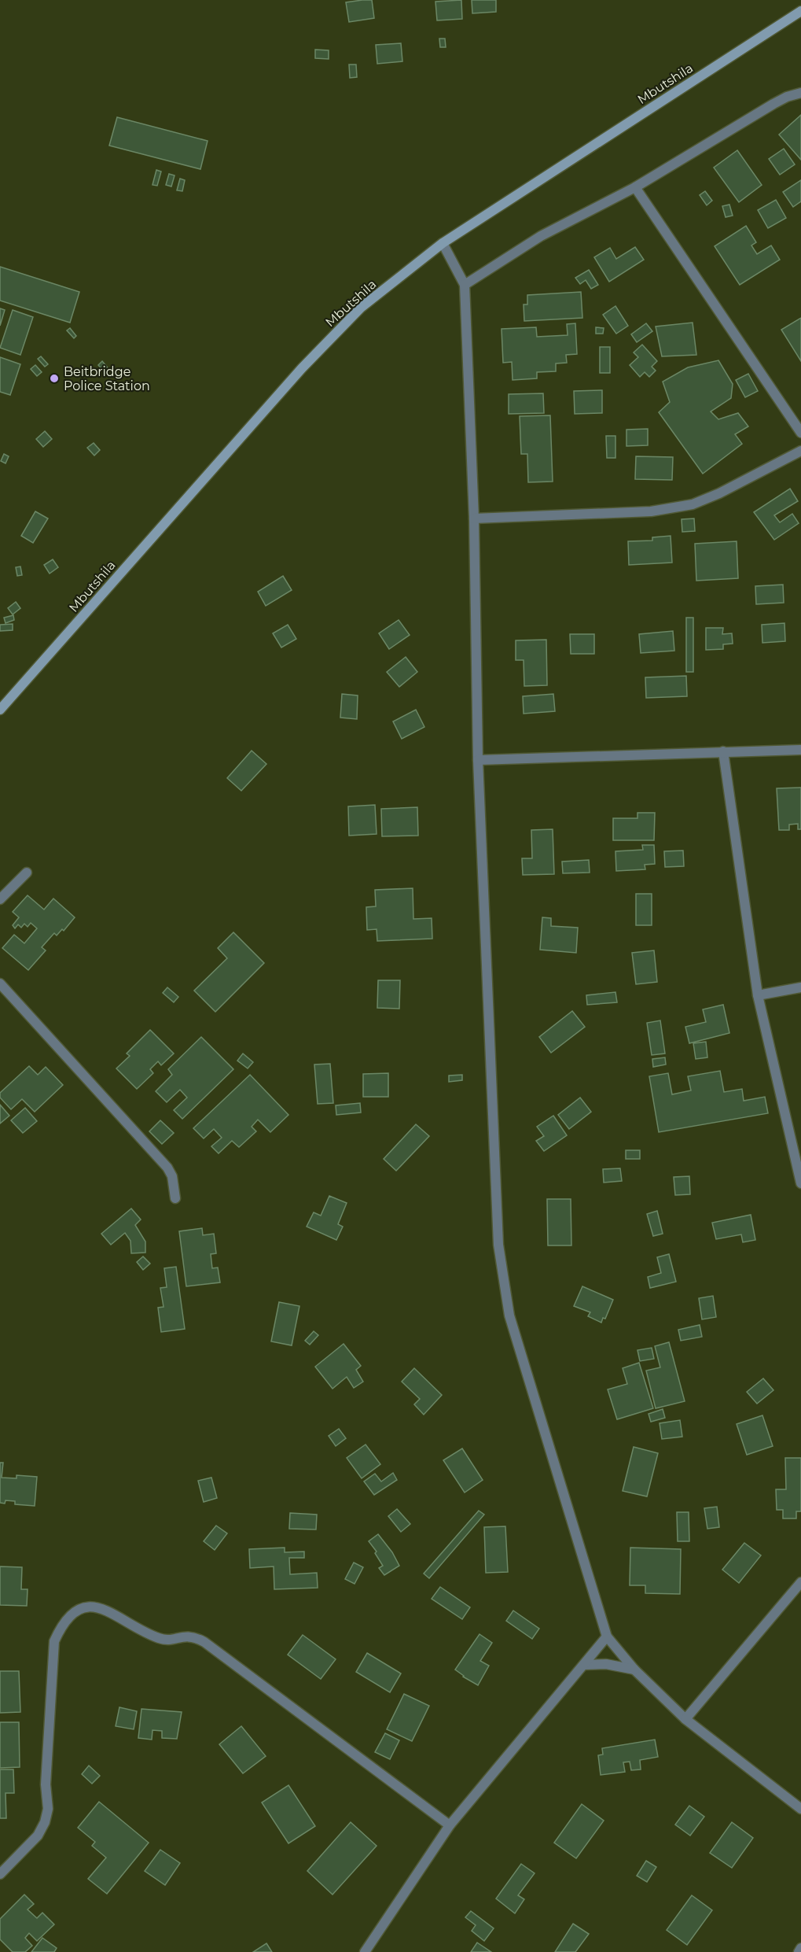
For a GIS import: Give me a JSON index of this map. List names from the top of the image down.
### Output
{
  "streets": {
    "street": ["Mbutshila"]
  },
  "places": ["Beitbridge Police Station"]
}
